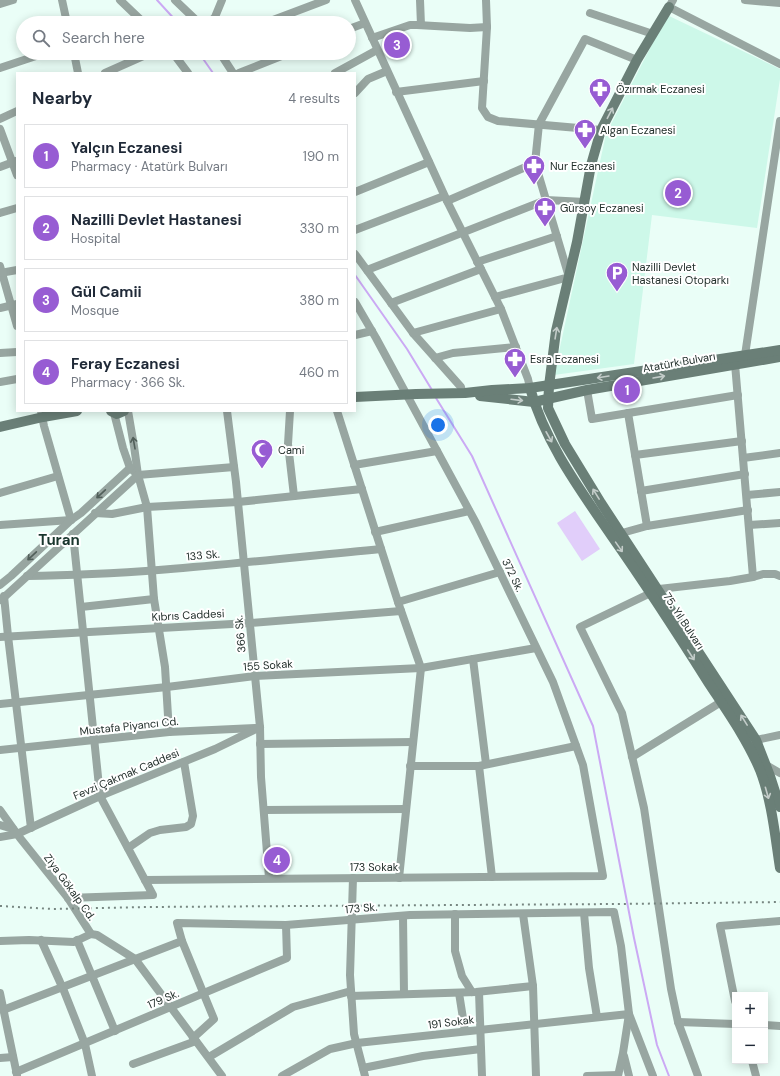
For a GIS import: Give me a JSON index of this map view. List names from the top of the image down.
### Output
{
  "streets": {
    "main road": ["Atatürk Bulvarı", "75. Yıl Bulvarı"],
    "street": [
      "133 Sk.",
      "372 Sk.",
      "Kıbrıs Caddesi",
      "366 Sk.",
      "155 Sokak",
      "Mustafa Piyancı Cd.",
      "Fevzi Çakmak Caddesi",
      "173 Sokak",
      "Ziya Gökalp Cd.",
      "173 Sk.",
      "179 Sk.",
      "191 Sokak"
    ]
  },
  "crossings": [
    ["Atatürk Bulvarı", "75. Yıl Bulvarı"],
    ["133 Sk.", "366 Sk."],
    ["372 Sk.", "155 Sokak"],
    ["372 Sk.", "173 Sokak"],
    ["Kıbrıs Caddesi", "366 Sk."],
    ["366 Sk.", "155 Sokak"],
    ["366 Sk.", "Mustafa Piyancı Cd."],
    ["366 Sk.", "Fevzi Çakmak Caddesi"],
    ["366 Sk.", "173 Sokak"],
    ["Mustafa Piyancı Cd.", "Fevzi Çakmak Caddesi"],
    ["Fevzi Çakmak Caddesi", "Ziya Gökalp Cd."],
    ["Ziya Gökalp Cd.", "179 Sk."],
    ["173 Sk.", "179 Sk."],
    ["173 Sk.", "191 Sokak"]
  ],
  "districts": ["Turan"],
  "places": {
    "pharmacy": [
      "Özırmak Eczanesi",
      "Algan Eczanesi",
      "Nur Eczanesi",
      "Gürsoy Eczanesi",
      "Esra Eczanesi"
    ],
    "parking": ["Nazilli Devlet Hastanesi Otoparkı"],
    "mosque": ["Cami"]
  },
  "page": {
    "search": "Search here",
    "pins": [
      "3",
      "2",
      "1",
      "4"
    ],
    "heading": ["Nearby", "4 results"],
    "list": [
      {
        "mark": "1",
        "name": "Yalçın Eczanesi",
        "note": "Pharmacy · Atatürk Bulvarı",
        "value": "190 m"
      },
      {
        "mark": "2",
        "name": "Nazilli Devlet Hastanesi",
        "note": "Hospital",
        "value": "330 m"
      },
      {
        "mark": "3",
        "name": "Gül Camii",
        "note": "Mosque",
        "value": "380 m"
      },
      {
        "mark": "4",
        "name": "Feray Eczanesi",
        "note": "Pharmacy · 366 Sk.",
        "value": "460 m"
      }
    ],
    "map_buttons": ["+", "−"]
  }
}
